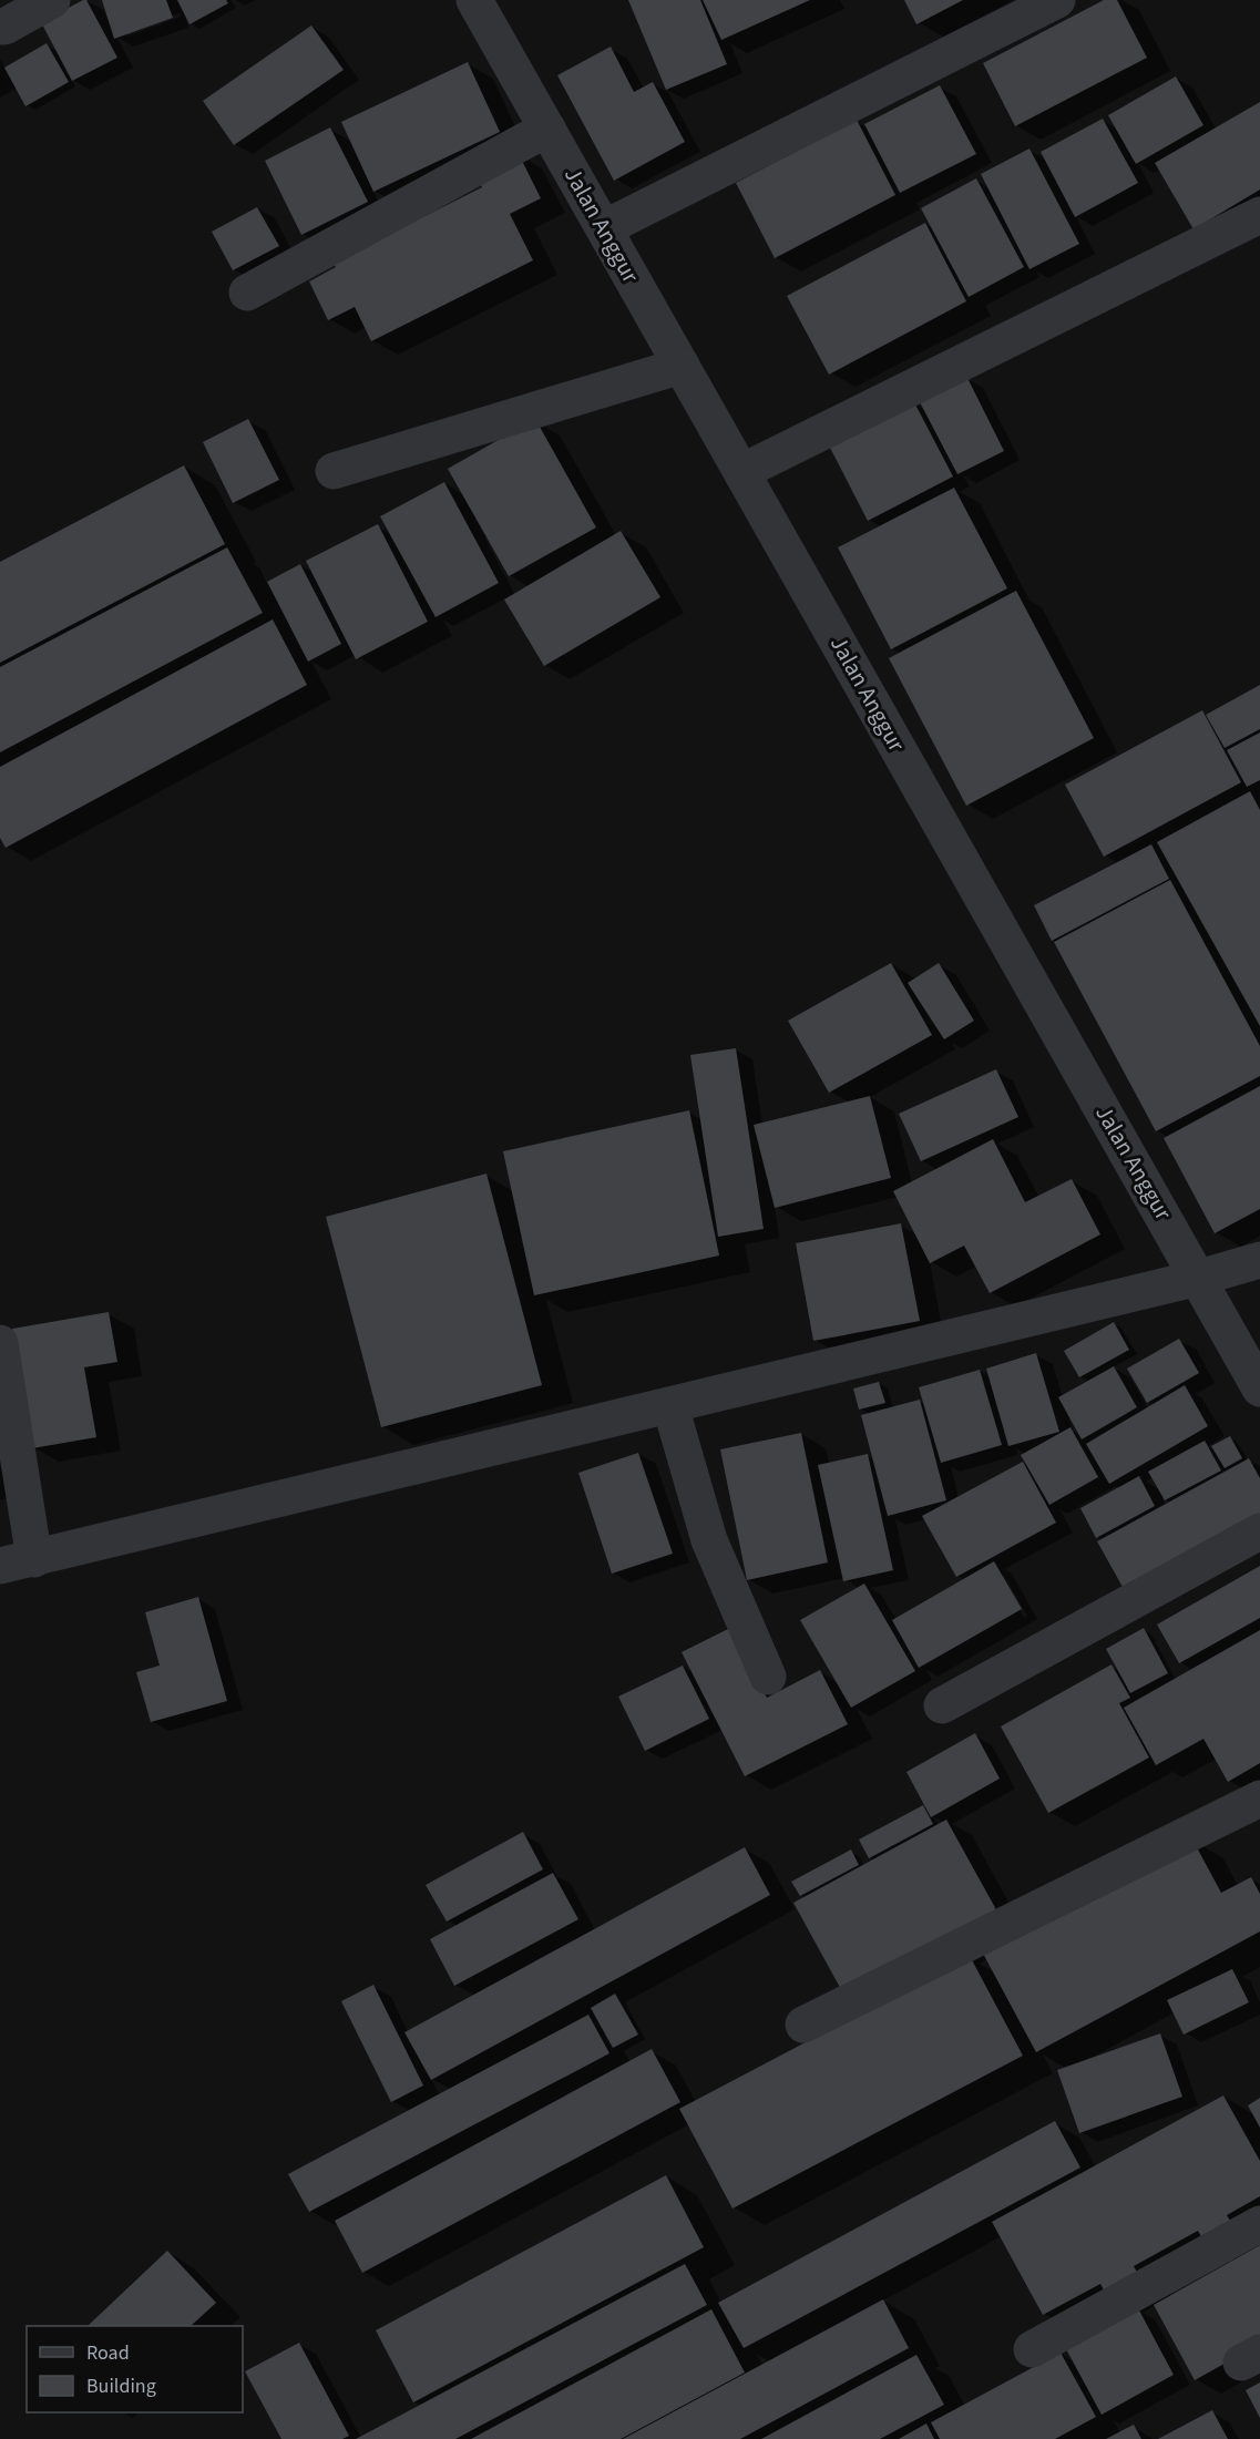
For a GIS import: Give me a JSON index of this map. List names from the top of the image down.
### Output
{
  "streets": {
    "street": ["Jalan Anggur"]
  },
  "legend": ["Road", "Building"]
}
